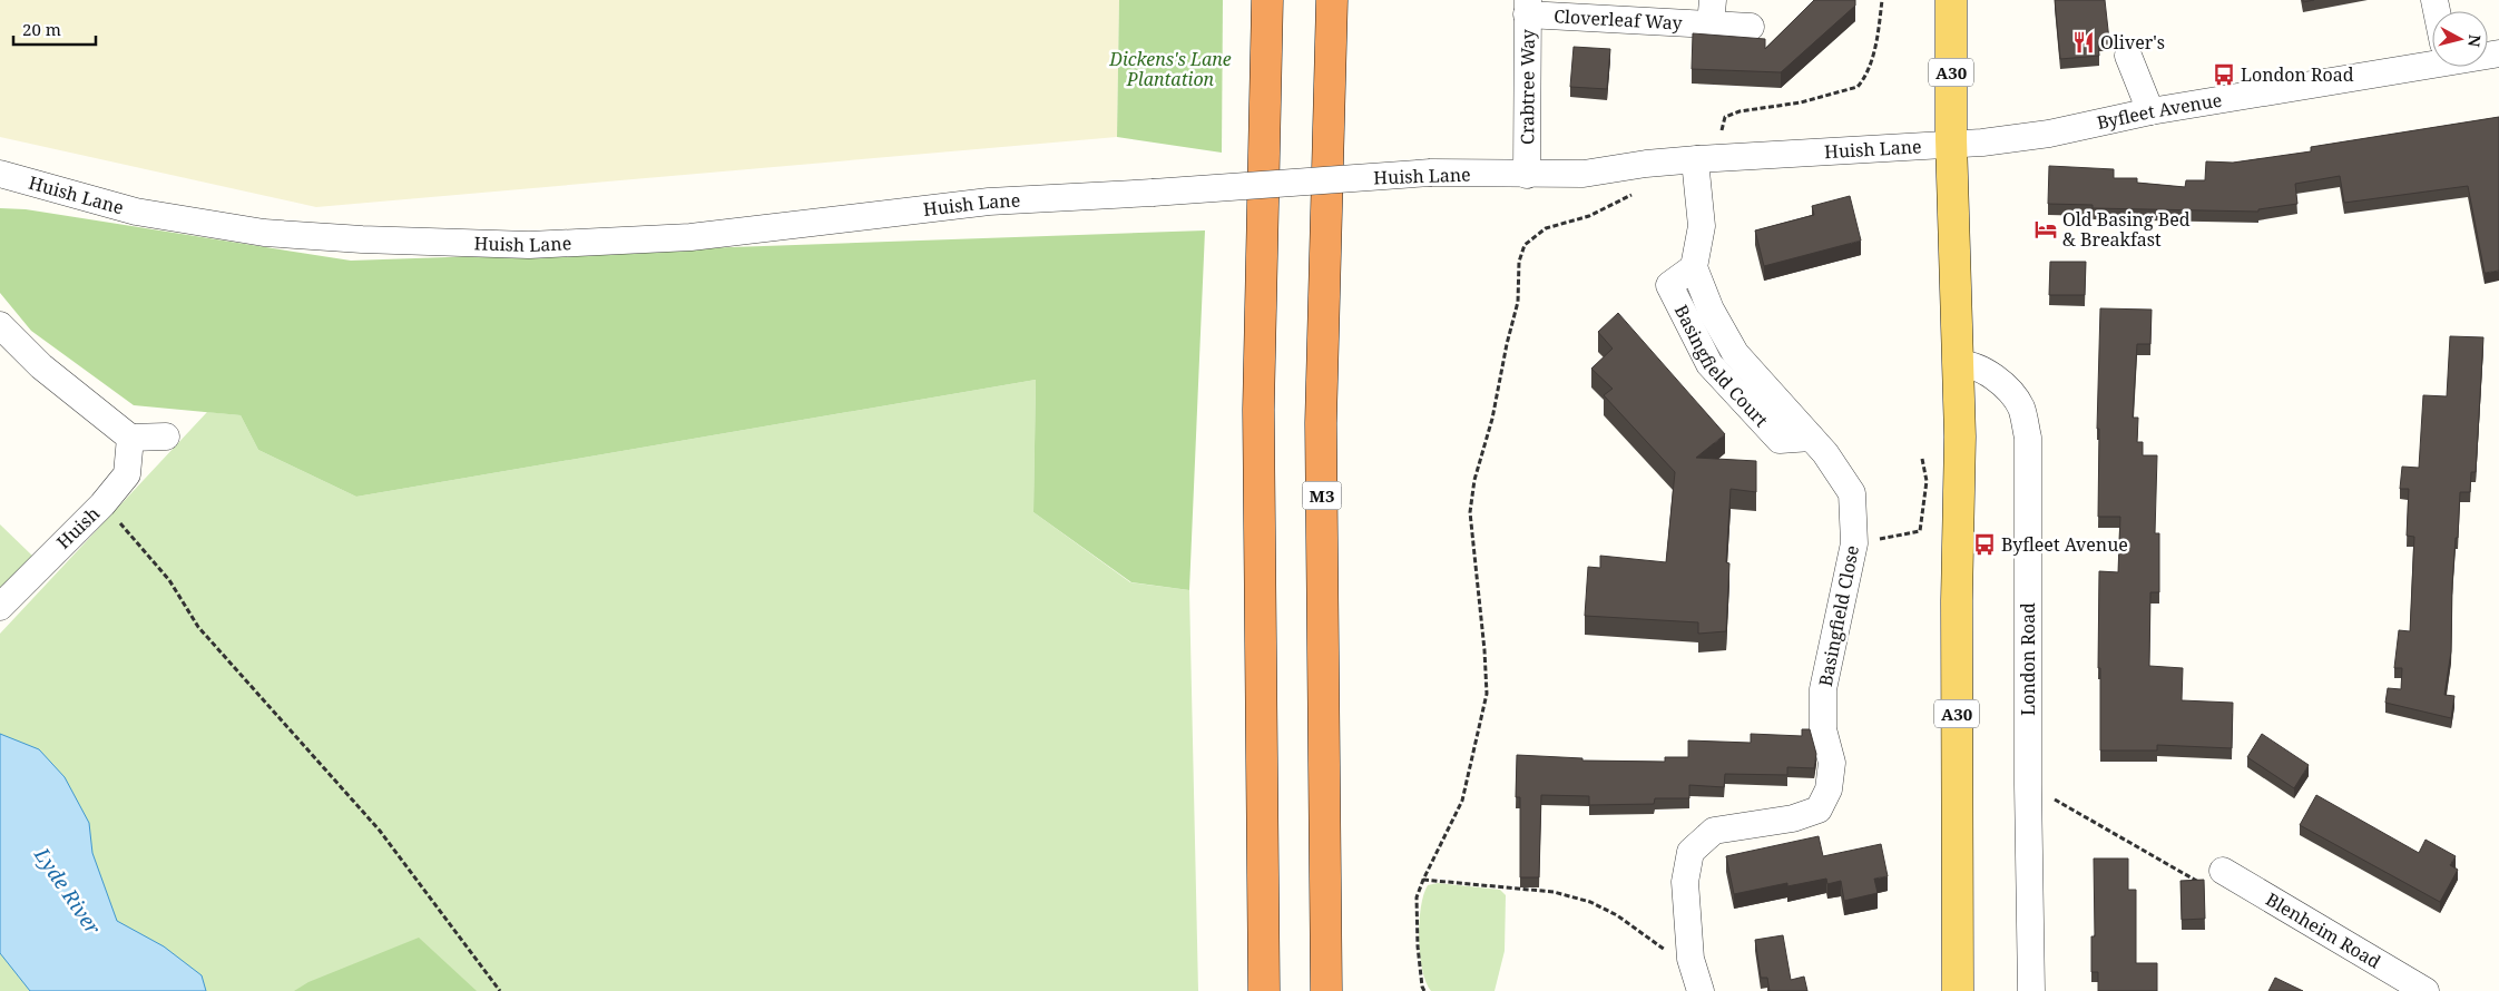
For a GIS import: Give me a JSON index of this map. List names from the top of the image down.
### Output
{
  "streets": {
    "highway": ["M3"],
    "main road": ["A30"],
    "street": [
      "Cloverleaf Way",
      "Crabtree Way",
      "Byfleet Avenue",
      "Huish Lane",
      "Huish",
      "Basingfield Close",
      "London Road",
      "Blenheim Road"
    ]
  },
  "crossings": [
    ["Cloverleaf Way", "Crabtree Way"],
    ["A30", "Byfleet Avenue"],
    ["A30", "Huish Lane"],
    ["A30", "London Road"],
    ["Crabtree Way", "Huish Lane"],
    ["Byfleet Avenue", "Huish Lane"],
    ["Huish Lane", "Basingfield Close"]
  ],
  "water": ["Lyde River"],
  "parks": ["Dickens's Lane Plantation"],
  "places": {
    "restaurant": ["Oliver's"],
    "bus stop": ["London Road", "Byfleet Avenue"],
    "hotel": ["Old Basing Bed & Breakfast"]
  },
  "scale_bar": "20 m",
  "north": "right"
}
